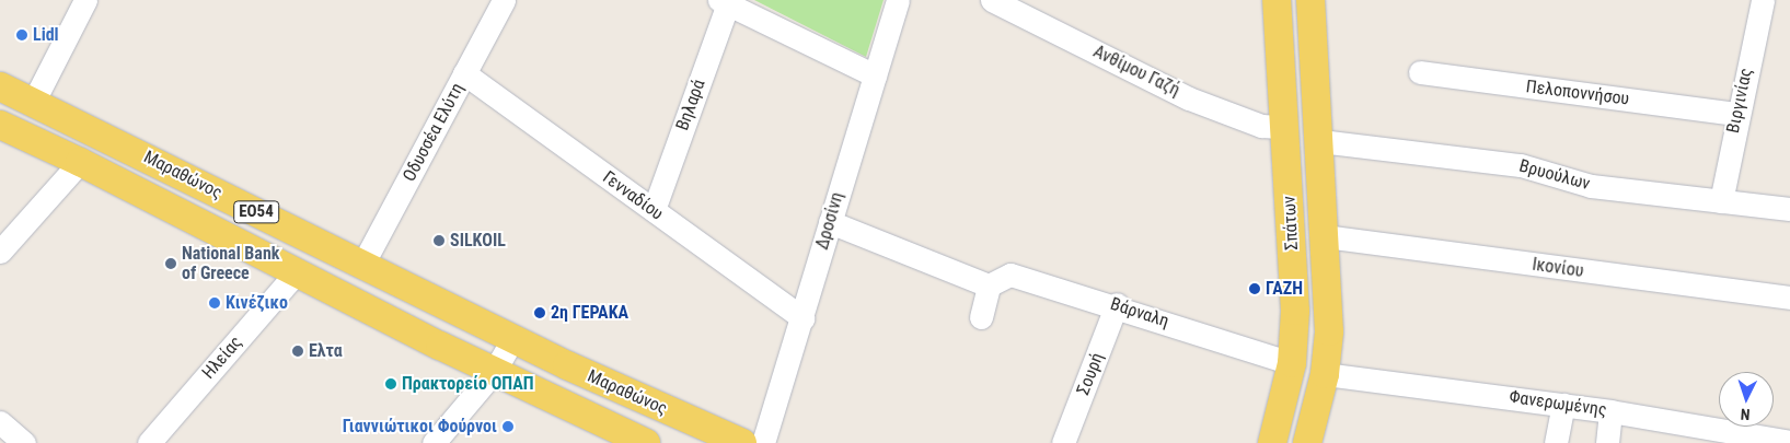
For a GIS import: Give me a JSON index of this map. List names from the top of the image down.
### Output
{
  "streets": {
    "main road": ["Μαραθώνος", "ΕΟ54", "Σπάτων"],
    "street": [
      "Ανθίμου Γαζή",
      "Πελοποννήσου",
      "Βιργινίας",
      "Βηλαρά",
      "Οδυσσέα Ελύτη",
      "Βρυούλων",
      "Γενναδίου",
      "Δροσίνη",
      "Ικονίου",
      "Βάρναλη",
      "Ηλείας",
      "Σουρή",
      "Φανερωμένης"
    ]
  },
  "crossings": [
    ["Ανθίμου Γαζή", "Σπάτων"],
    ["Πελοποννήσου", "Βιργινίας"],
    ["Βιργινίας", "Βρυούλων"],
    ["Βηλαρά", "Γενναδίου"],
    ["Οδυσσέα Ελύτη", "Μαραθώνος"],
    ["Οδυσσέα Ελύτη", "Γενναδίου"],
    ["Μαραθώνος", "Ηλείας"],
    ["Βρυούλων", "Σπάτων"],
    ["Γενναδίου", "Δροσίνη"],
    ["Σπάτων", "Ικονίου"],
    ["Σπάτων", "Βάρναλη"],
    ["Σπάτων", "Φανερωμένης"],
    ["Βάρναλη", "Σουρή"]
  ],
  "places": [
    "Lidl",
    "SILKOIL",
    "National Bank of Greece",
    "ΓΑΖΗ",
    "Κινέζικο",
    "2η ΓΕΡΑΚΑ",
    "Ελτα",
    "Πρακτορείο ΟΠΑΠ",
    "Γιαννιώτικοι Φούρνοι"
  ],
  "north": "bottom"
}
